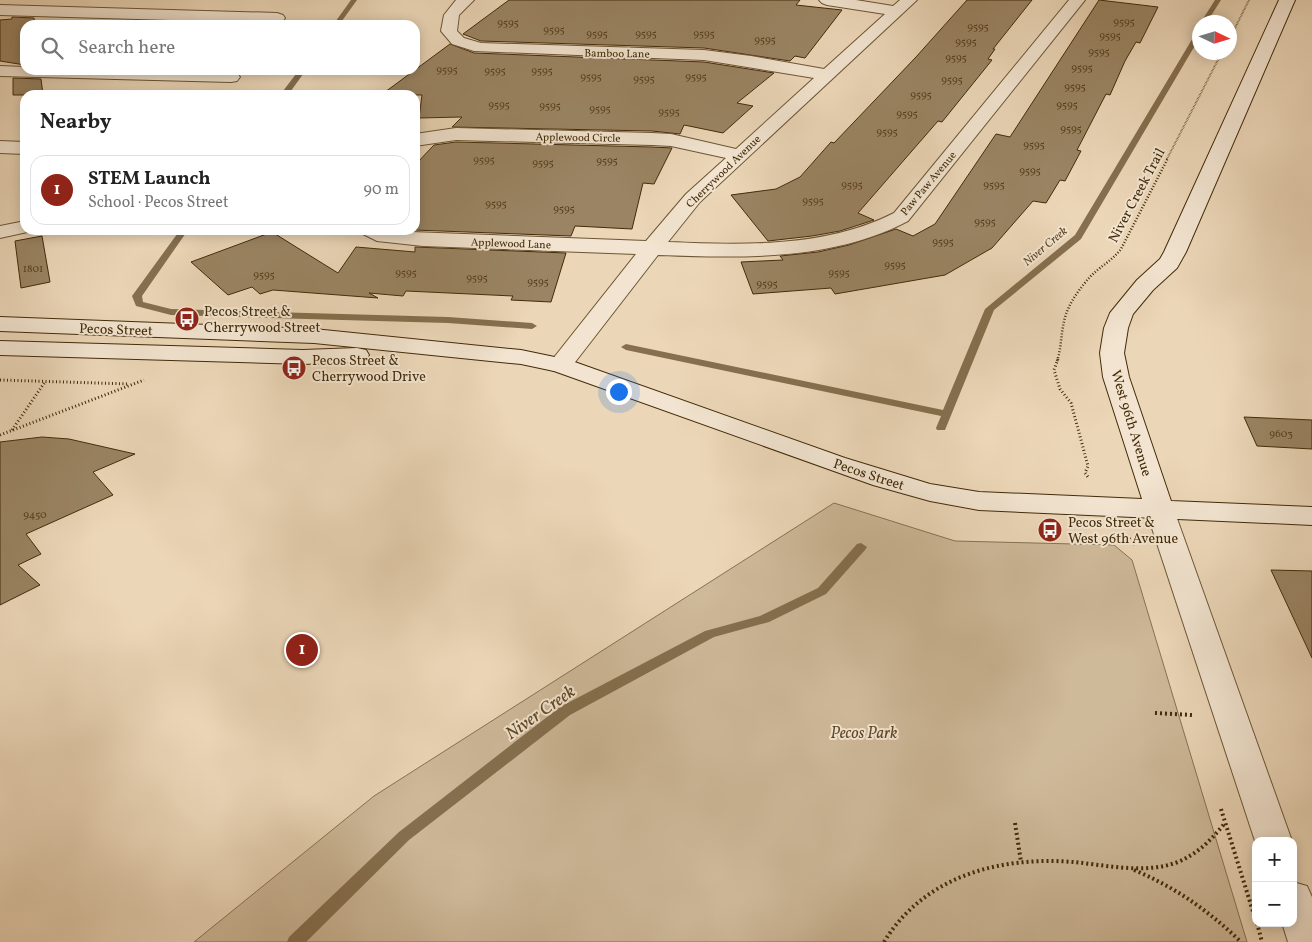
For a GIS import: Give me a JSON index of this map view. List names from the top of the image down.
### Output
{
  "streets": {
    "street": [
      "Bamboo Lane",
      "Applewood Circle",
      "Cherrywood Avenue",
      "Paw Paw Avenue",
      "Applewood Lane",
      "Pecos Street",
      "West 96th Avenue"
    ],
    "path": ["Niver Creek Trail"]
  },
  "crossings": [
    ["Bamboo Lane", "Cherrywood Avenue"],
    ["Applewood Circle", "Cherrywood Avenue"],
    ["Cherrywood Avenue", "Paw Paw Avenue"],
    ["Cherrywood Avenue", "Applewood Lane"],
    ["Cherrywood Avenue", "Pecos Street"],
    ["Paw Paw Avenue", "Applewood Lane"],
    ["Pecos Street", "West 96th Avenue"]
  ],
  "water": ["Niver Creek"],
  "parks": ["Pecos Park"],
  "places": {
    "bus stop": ["Pecos Street & Cherrywood Street", "Pecos Street & Cherrywood Drive", "Pecos Street & West 96th Avenue"]
  },
  "house_numbers": [
    "9595",
    "9595",
    "9595",
    "9595",
    "9595",
    "9595",
    "9595",
    "9595",
    "9595",
    "9595",
    "9595",
    "9595",
    "9595",
    "9595",
    "9595",
    "9595",
    "9595",
    "9595",
    "9595",
    "9595",
    "9595",
    "9595",
    "9595",
    "9595",
    "9595",
    "9595",
    "9595",
    "9595",
    "9595",
    "9595",
    "9595",
    "9595",
    "9595",
    "9595",
    "9595",
    "9595",
    "9595",
    "9595",
    "9595",
    "9595",
    "9595",
    "9595",
    "9595",
    "1801",
    "9595",
    "9595",
    "9595",
    "9595",
    "9595",
    "9595",
    "9603",
    "9450"
  ],
  "north": "right",
  "page": {
    "search": "Search here",
    "heading": "Nearby",
    "list": [
      {
        "mark": "1",
        "name": "STEM Launch",
        "note": "School · Pecos Street",
        "value": "90 m"
      }
    ],
    "pins": "1",
    "map_buttons": ["+", "−"]
  }
}
